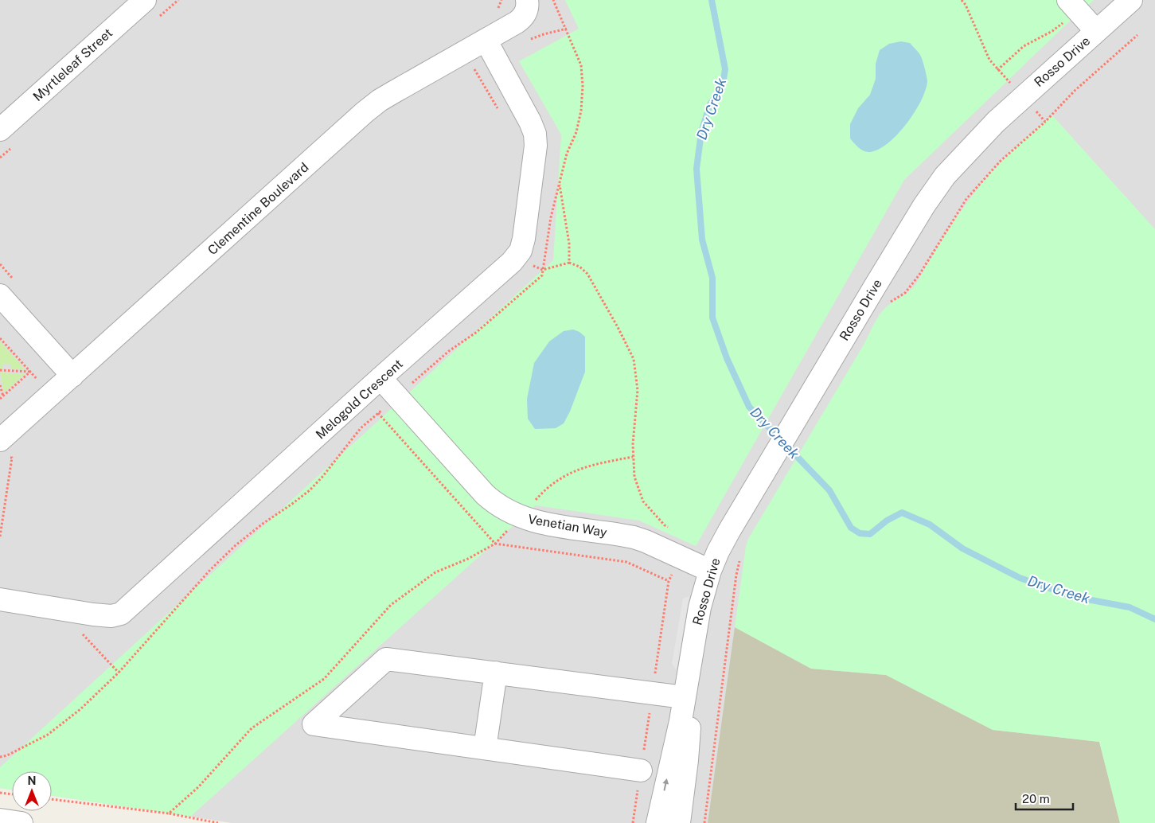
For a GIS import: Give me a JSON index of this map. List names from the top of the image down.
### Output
{
  "streets": {
    "street": [
      "Rosso Drive",
      "Myrtleleaf Street",
      "Clementine Boulevard",
      "Melogold Crescent",
      "Venetian Way"
    ]
  },
  "crossings": [
    ["Rosso Drive", "Venetian Way"],
    ["Clementine Boulevard", "Melogold Crescent"],
    ["Melogold Crescent", "Venetian Way"]
  ],
  "water": ["Dry Creek"],
  "scale_bar": "20 m",
  "north": "top"
}
